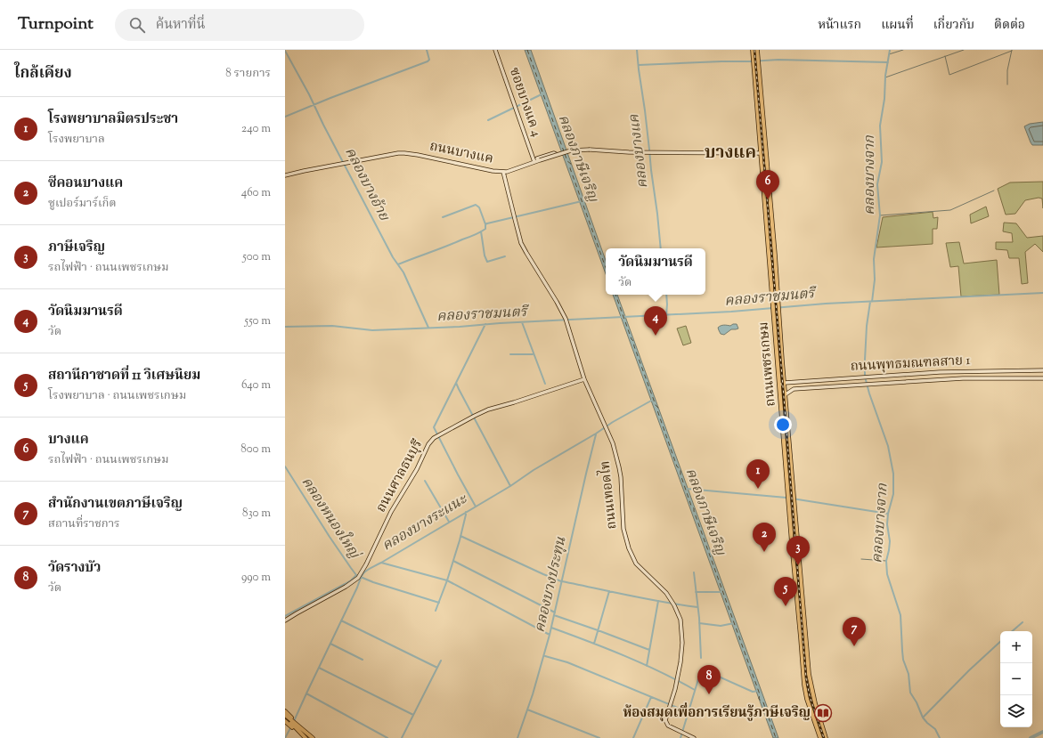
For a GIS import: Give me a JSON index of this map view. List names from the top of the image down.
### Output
{
  "streets": {
    "main road": [
      "ซอยบางแค 4",
      "ถนนบางแค",
      "ถนนเพชรเกษม",
      "ถนนพุทธมณฑลสาย 1",
      "ถนนศาลธนบุรี",
      "ถนนเทอดไท"
    ]
  },
  "crossings": [
    ["ซอยบางแค 4", "ถนนบางแค"],
    ["ถนนบางแค", "ถนนเพชรเกษม"],
    ["ถนนบางแค", "ถนนเทอดไท"],
    ["ถนนเพชรเกษม", "ถนนพุทธมณฑลสาย 1"],
    ["ถนนศาลธนบุรี", "ถนนเทอดไท"]
  ],
  "districts": ["บางแค"],
  "water": [
    "คลองบางแค",
    "คลองภาษีเจริญ",
    "คลองบางจาก",
    "คลองบางอ้าย",
    "คลองราชมนตรี",
    "คลองหนองใหญ่",
    "คลองบางระแนะ",
    "คลองบางประทุน"
  ],
  "places": {
    "library": ["ห้องสมุดเพื่อการเรียนรู้ภาษีเจริญ"]
  },
  "page": {
    "header": "Turnpoint",
    "search": "ค้นหาที่นี่",
    "nav": [
      "หน้าแรก",
      "แผนที่",
      "เกี่ยวกับ",
      "ติดต่อ"
    ],
    "heading": ["ใกล้เคียง", "8 รายการ"],
    "list": [
      {
        "mark": "1",
        "name": "โรงพยาบาลมิตรประชา",
        "note": "โรงพยาบาล",
        "value": "240 m"
      },
      {
        "mark": "2",
        "name": "ซีคอนบางแค",
        "note": "ซูเปอร์มาร์เก็ต",
        "value": "460 m"
      },
      {
        "mark": "3",
        "name": "ภาษีเจริญ",
        "note": "รถไฟฟ้า · ถนนเพชรเกษม",
        "value": "500 m"
      },
      {
        "mark": "4",
        "name": "วัดนิมมานรดี",
        "note": "วัด",
        "value": "550 m"
      },
      {
        "mark": "5",
        "name": "สถานีกาชาดที่ 11 วิเศษนิยม",
        "note": "โรงพยาบาล · ถนนเพชรเกษม",
        "value": "640 m"
      },
      {
        "mark": "6",
        "name": "บางแค",
        "note": "รถไฟฟ้า · ถนนเพชรเกษม",
        "value": "800 m"
      },
      {
        "mark": "7",
        "name": "สำนักงานเขตภาษีเจริญ",
        "note": "สถานที่ราชการ",
        "value": "830 m"
      },
      {
        "mark": "8",
        "name": "วัดรางบัว",
        "note": "วัด",
        "value": "990 m"
      }
    ],
    "pins": [
      "6",
      "4",
      "1",
      "2",
      "3",
      "5",
      "7",
      "8"
    ],
    "popup": ["วัดนิมมานรดี", "วัด"],
    "map_buttons": ["+", "−"]
  }
}
